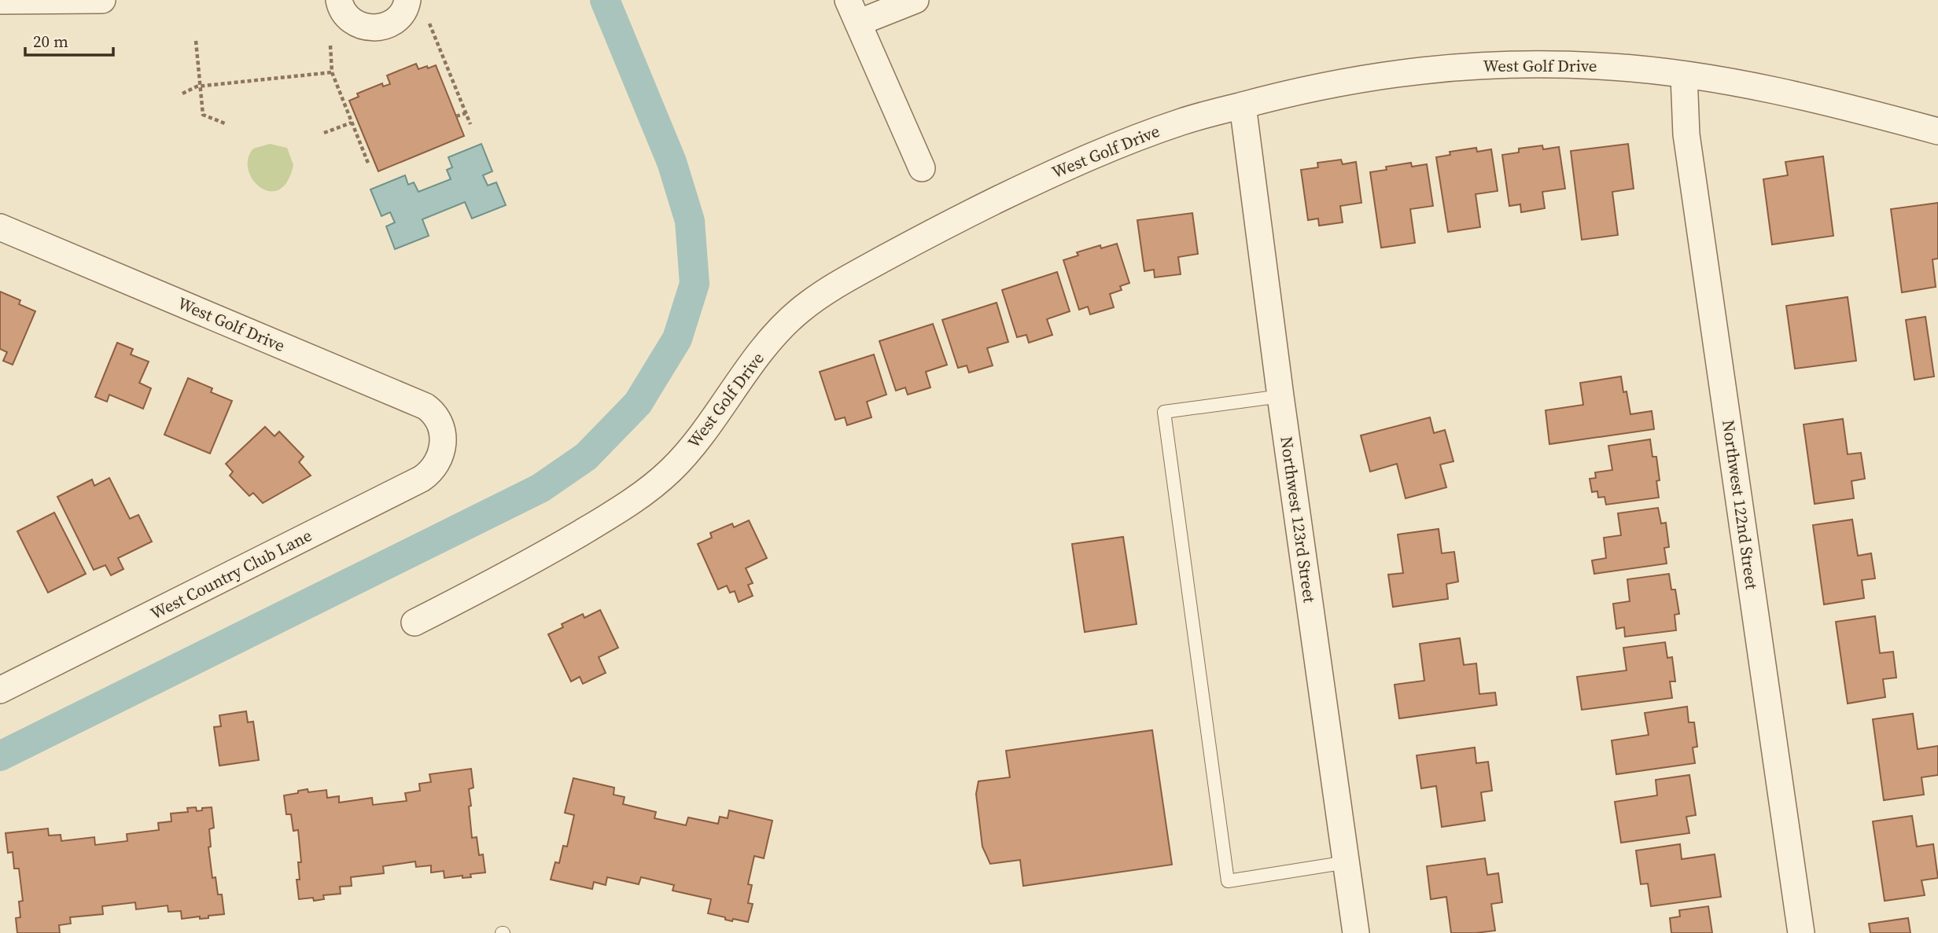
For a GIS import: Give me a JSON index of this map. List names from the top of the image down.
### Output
{
  "streets": {
    "street": [
      "West Golf Drive",
      "Northwest 122nd Street",
      "Northwest 123rd Street",
      "West Country Club Lane"
    ]
  },
  "crossings": [
    ["West Golf Drive", "Northwest 122nd Street"],
    ["West Golf Drive", "Northwest 123rd Street"],
    ["West Golf Drive", "West Country Club Lane"]
  ],
  "scale_bar": "20 m"
}
